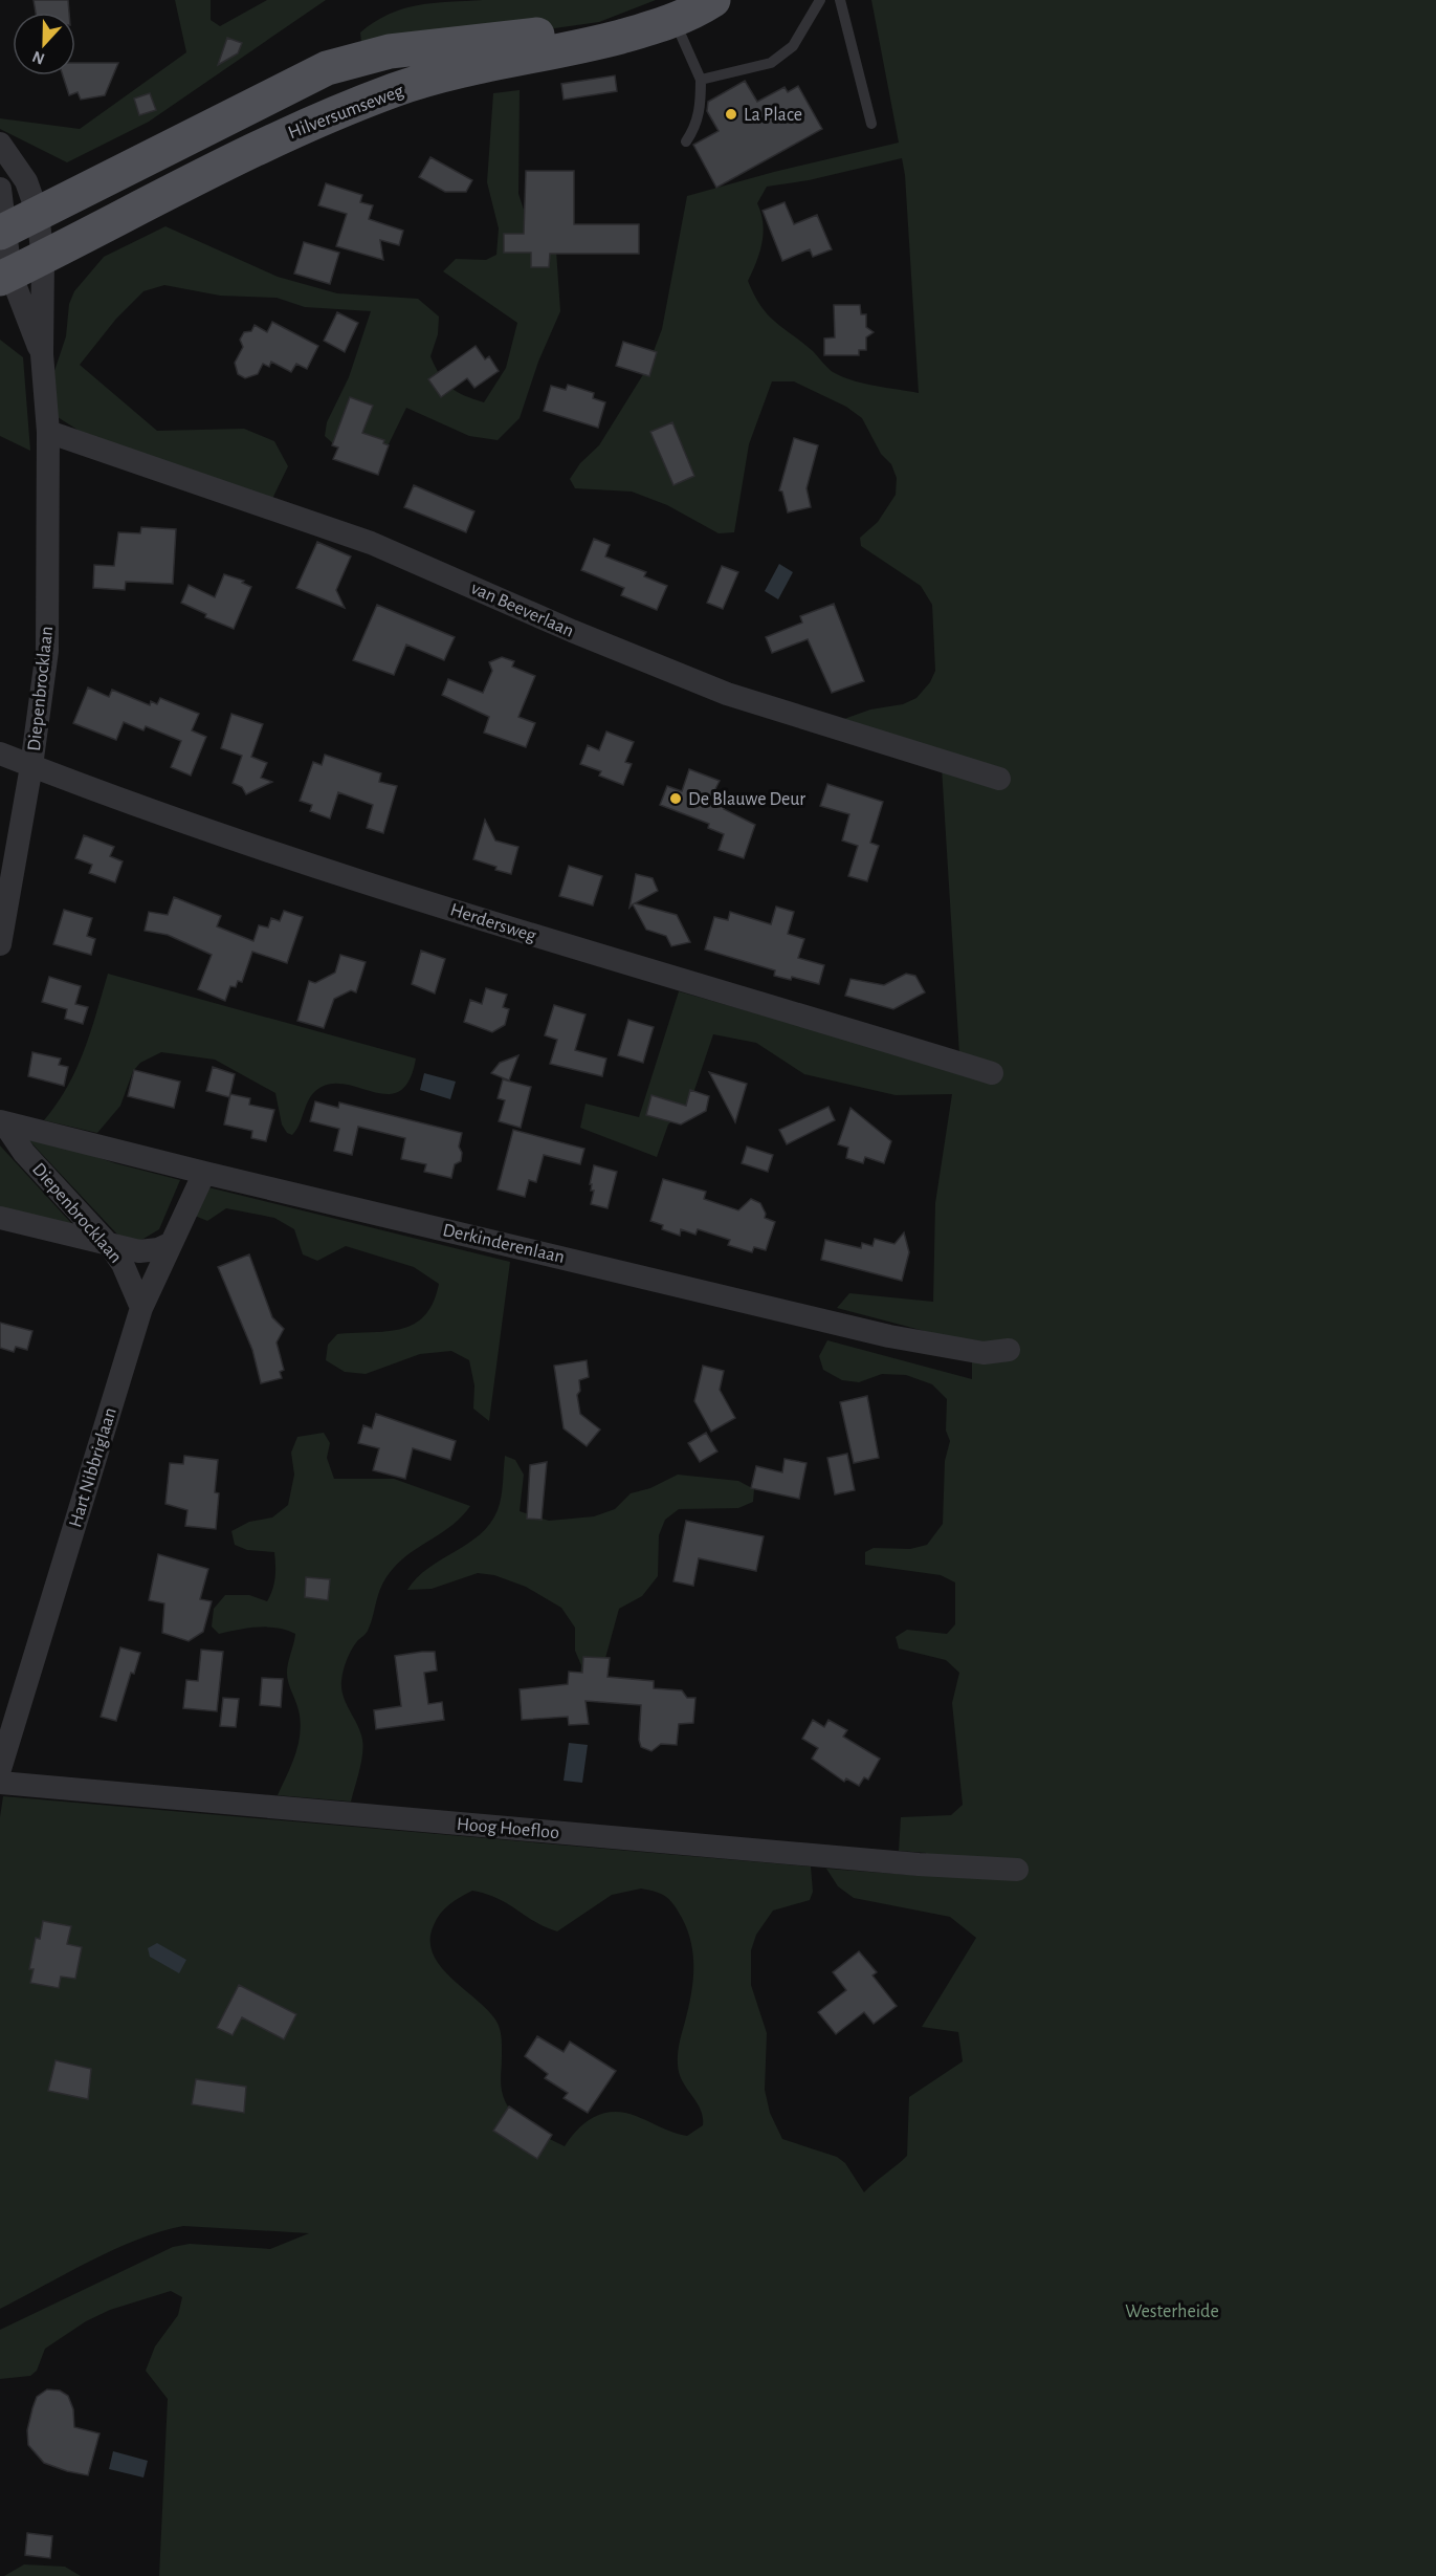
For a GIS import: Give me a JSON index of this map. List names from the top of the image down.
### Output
{
  "streets": {
    "main road": ["Hilversumseweg"],
    "street": [
      "van Beeverlaan",
      "Diepenbrocklaan",
      "Herdersweg",
      "Derkinderenlaan",
      "Hart Nibbriglaan",
      "Hoog Hoefloo"
    ]
  },
  "crossings": [
    ["Hilversumseweg", "Diepenbrocklaan"],
    ["van Beeverlaan", "Diepenbrocklaan"],
    ["Diepenbrocklaan", "Herdersweg"],
    ["Diepenbrocklaan", "Derkinderenlaan"],
    ["Diepenbrocklaan", "Hart Nibbriglaan"],
    ["Derkinderenlaan", "Hart Nibbriglaan"]
  ],
  "parks": ["Westerheide"],
  "places": ["La Place", "De Blauwe Deur"],
  "north": "bottom"
}
